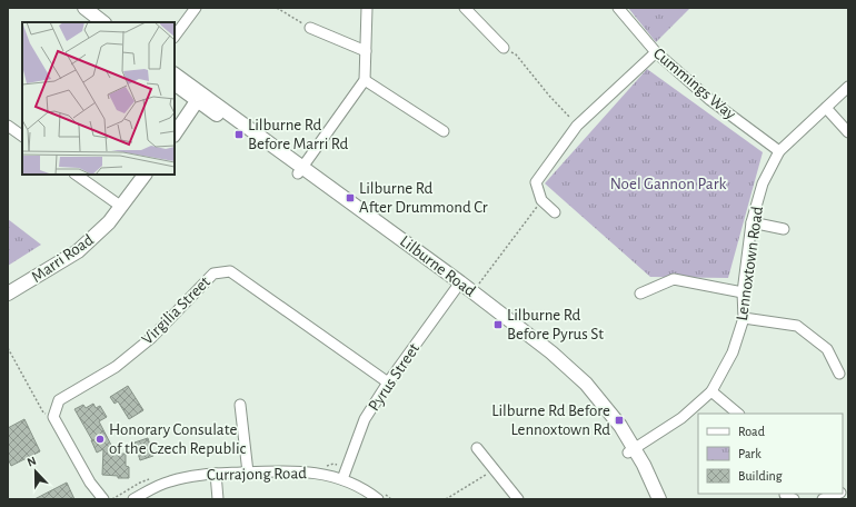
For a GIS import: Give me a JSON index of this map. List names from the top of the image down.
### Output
{
  "streets": {
    "street": [
      "Cummings Way",
      "Marri Road",
      "Lennoxtown Road",
      "Lilburne Road",
      "Virgilia Street",
      "Pyrus Street",
      "Currajong Road"
    ]
  },
  "crossings": [
    ["Cummings Way", "Lennoxtown Road"],
    ["Lennoxtown Road", "Lilburne Road"],
    ["Lilburne Road", "Pyrus Street"],
    ["Virgilia Street", "Pyrus Street"],
    ["Pyrus Street", "Currajong Road"]
  ],
  "parks": ["Noel Gannon Park"],
  "places": {
    "transit": [
      "Lilburne Rd Before Marri Rd",
      "Lilburne Rd After Drummond Cr",
      "Lilburne Rd Before Pyrus St",
      "Lilburne Rd Before Lennoxtown Rd"
    ],
    "other": ["Honorary Consulate of the Czech Republic"]
  },
  "legend": ["Road", "Park", "Building"],
  "north": "top"
}
